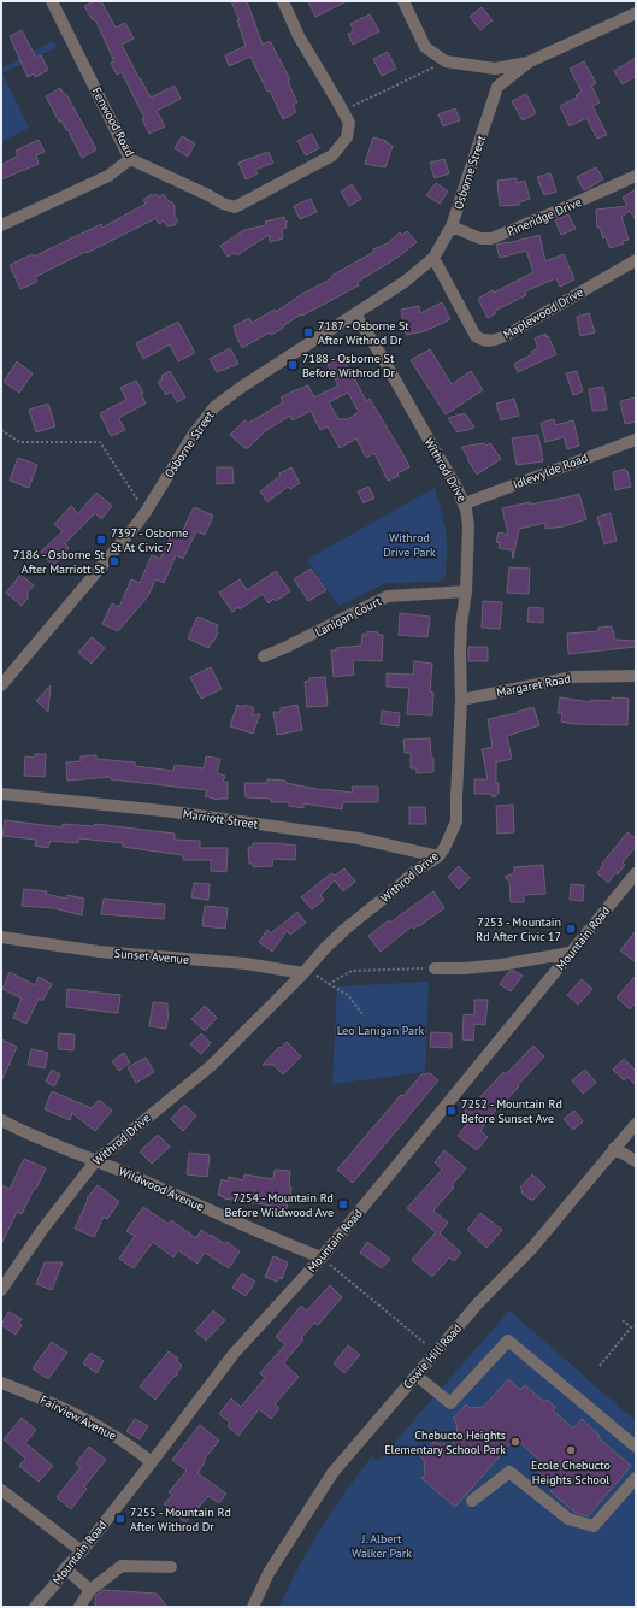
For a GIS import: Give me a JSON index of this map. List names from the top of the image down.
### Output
{
  "streets": {
    "street": [
      "Fenwood Road",
      "Osborne Street",
      "Pineridge Drive",
      "Maplewood Drive",
      "Withrod Drive",
      "Idlewylde Road",
      "Lanigan Court",
      "Margaret Road",
      "Marriott Street",
      "Mountain Road",
      "Sunset Avenue",
      "Wildwood Avenue",
      "Cowie Hill Road",
      "Fairview Avenue"
    ]
  },
  "crossings": [
    ["Osborne Street", "Pineridge Drive"],
    ["Osborne Street", "Maplewood Drive"],
    ["Osborne Street", "Withrod Drive"],
    ["Withrod Drive", "Idlewylde Road"],
    ["Withrod Drive", "Lanigan Court"],
    ["Withrod Drive", "Margaret Road"],
    ["Withrod Drive", "Marriott Street"],
    ["Withrod Drive", "Sunset Avenue"],
    ["Withrod Drive", "Wildwood Avenue"],
    ["Mountain Road", "Wildwood Avenue"],
    ["Mountain Road", "Fairview Avenue"]
  ],
  "parks": ["Withrod Drive Park", "Leo Lanigan Park", "J. Albert Walker Park"],
  "places": {
    "transit": [
      "7187 - Osborne St After Withrod Dr",
      "7188 - Osborne St Before Withrod Dr",
      "7397 - Osborne St At Civic 7",
      "7186 - Osborne St After Marriott St",
      "7253 - Mountain Rd After Civic 17",
      "7252 - Mountain Rd Before Sunset Ave",
      "7254 - Mountain Rd Before Wildwood Ave",
      "7255 - Mountain Rd After Withrod Dr"
    ],
    "other": ["Chebucto Heights Elementary School Park", "Ecole Chebucto Heights School"]
  }
}
